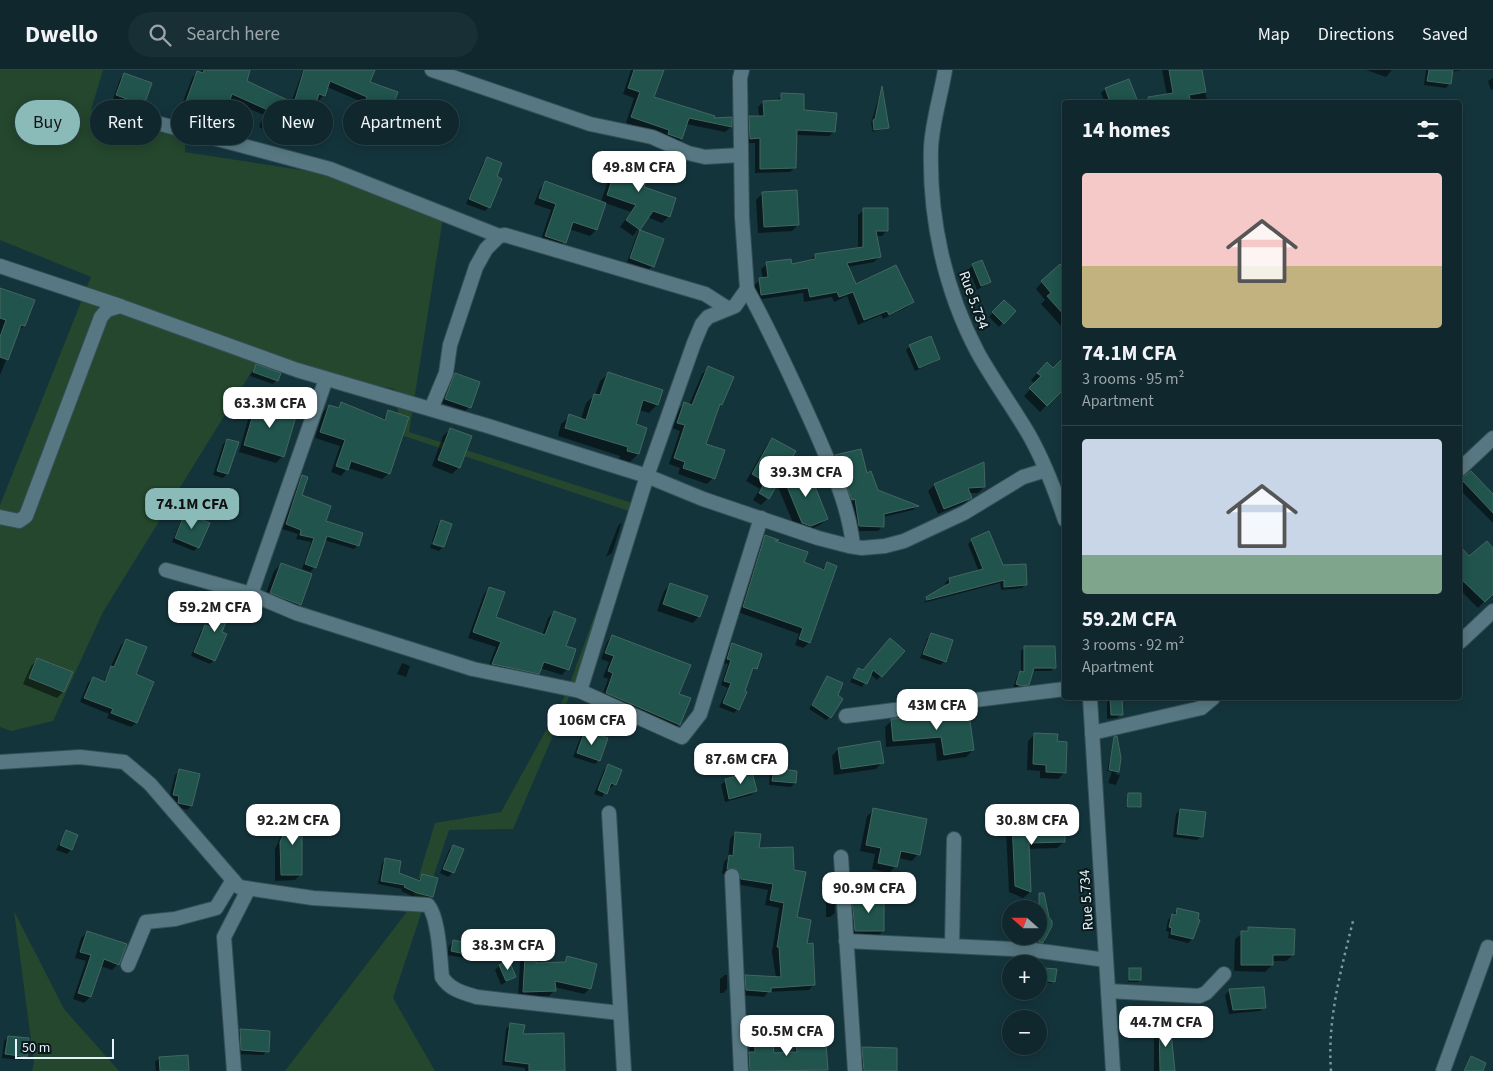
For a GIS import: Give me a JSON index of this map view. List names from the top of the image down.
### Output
{
  "streets": {
    "street": ["Rue 5.734"]
  },
  "scale_bar": "50 m",
  "north": "left",
  "page": {
    "header": "Dwello",
    "search": "Search here",
    "nav": ["Map", "Directions", "Saved"],
    "chip": [
      "Buy",
      "Rent",
      "Filters",
      "New",
      "Apartment"
    ],
    "heading": "14 homes",
    "price": [
      "49.8M CFA",
      "63.3M CFA",
      "39.3M CFA",
      "74.1M CFA",
      "59.2M CFA",
      "43M CFA",
      "106M CFA",
      "87.6M CFA",
      "92.2M CFA",
      "30.8M CFA",
      "90.9M CFA",
      "38.3M CFA",
      "44.7M CFA",
      "50.5M CFA"
    ],
    "list": [
      {
        "name": "74.1M CFA",
        "note": "3 rooms · 95 m² · Apartment"
      },
      {
        "name": "59.2M CFA",
        "note": "3 rooms · 92 m² · Apartment"
      }
    ],
    "map_buttons": ["+", "−"],
    "scale": "50 m"
  }
}
